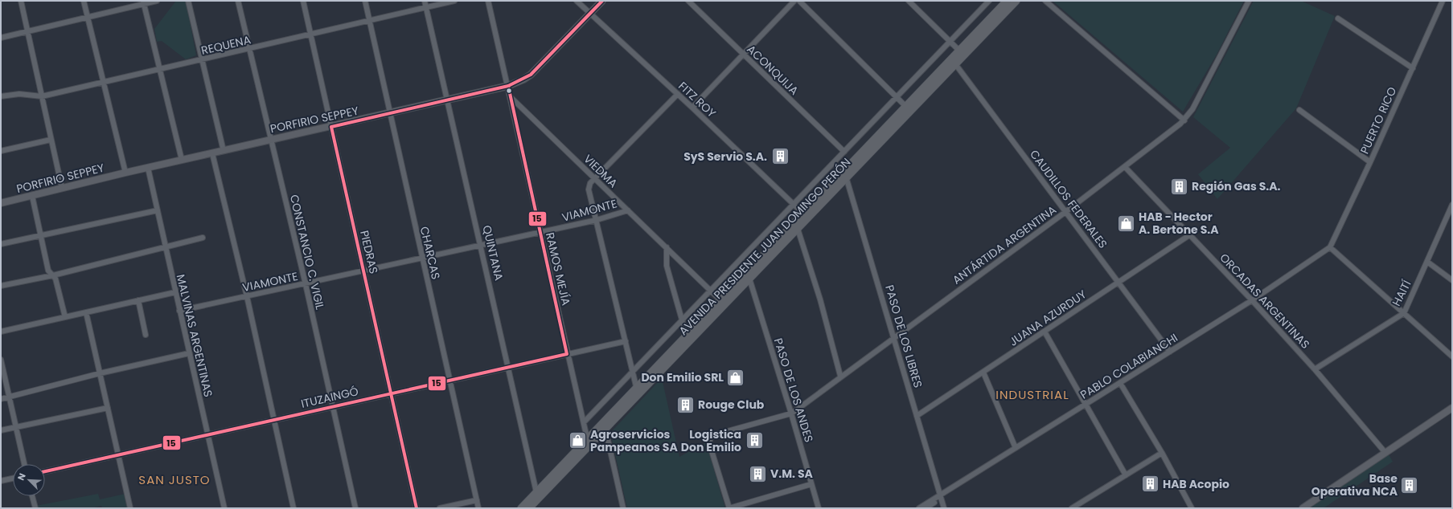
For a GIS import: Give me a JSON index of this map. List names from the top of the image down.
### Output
{
  "streets": {
    "main road": ["PORFIRIO SEPPEY", "AVENIDA PRESIDENTE JUAN DOMINGO PERÓN"],
    "street": [
      "REQUENA",
      "ACONQUIJA",
      "FITZ ROY",
      "PUERTO RICO",
      "VIEDMA",
      "CAUDILLOS FEDERALES",
      "VIAMONTE",
      "ANTÁRTIDA ARGENTINA",
      "CONSTANCIO C. VIGIL",
      "PIEDRAS",
      "CHARCAS",
      "QUINTANA",
      "RAMOS MEJÍA",
      "HAITÍ",
      "ORCADAS ARGENTINAS",
      "JUANA AZURDUY",
      "MALVINAS ARGENTINAS",
      "PASO DE LOS LIBRES",
      "PABLO COLABIANCHI",
      "PASO DE LOS ANDES",
      "ITUZAINGÓ"
    ]
  },
  "crossings": [
    ["REQUENA", "CONSTANCIO C. VIGIL"],
    ["REQUENA", "PIEDRAS"],
    ["REQUENA", "CHARCAS"],
    ["REQUENA", "QUINTANA"],
    ["ACONQUIJA", "AVENIDA PRESIDENTE JUAN DOMINGO PERÓN"],
    ["FITZ ROY", "PORFIRIO SEPPEY"],
    ["FITZ ROY", "AVENIDA PRESIDENTE JUAN DOMINGO PERÓN"],
    ["PORFIRIO SEPPEY", "CONSTANCIO C. VIGIL"],
    ["PORFIRIO SEPPEY", "PIEDRAS"],
    ["PORFIRIO SEPPEY", "CHARCAS"],
    ["PORFIRIO SEPPEY", "QUINTANA"],
    ["PORFIRIO SEPPEY", "RAMOS MEJÍA"],
    ["PORFIRIO SEPPEY", "MALVINAS ARGENTINAS"],
    ["PUERTO RICO", "PABLO COLABIANCHI"],
    ["VIEDMA", "VIAMONTE"],
    ["VIEDMA", "AVENIDA PRESIDENTE JUAN DOMINGO PERÓN"],
    ["VIEDMA", "RAMOS MEJÍA"],
    ["CAUDILLOS FEDERALES", "ANTÁRTIDA ARGENTINA"],
    ["CAUDILLOS FEDERALES", "AVENIDA PRESIDENTE JUAN DOMINGO PERÓN"],
    ["CAUDILLOS FEDERALES", "JUANA AZURDUY"],
    ["CAUDILLOS FEDERALES", "PABLO COLABIANCHI"],
    ["VIAMONTE", "CONSTANCIO C. VIGIL"],
    ["VIAMONTE", "PIEDRAS"],
    ["VIAMONTE", "CHARCAS"],
    ["VIAMONTE", "QUINTANA"],
    ["VIAMONTE", "RAMOS MEJÍA"],
    ["VIAMONTE", "MALVINAS ARGENTINAS"],
    ["ANTÁRTIDA ARGENTINA", "ORCADAS ARGENTINAS"],
    ["ANTÁRTIDA ARGENTINA", "PASO DE LOS LIBRES"],
    ["ANTÁRTIDA ARGENTINA", "PASO DE LOS ANDES"],
    ["AVENIDA PRESIDENTE JUAN DOMINGO PERÓN", "QUINTANA"],
    ["AVENIDA PRESIDENTE JUAN DOMINGO PERÓN", "RAMOS MEJÍA"],
    ["AVENIDA PRESIDENTE JUAN DOMINGO PERÓN", "PASO DE LOS LIBRES"],
    ["AVENIDA PRESIDENTE JUAN DOMINGO PERÓN", "PASO DE LOS ANDES"],
    ["CONSTANCIO C. VIGIL", "ITUZAINGÓ"],
    ["PIEDRAS", "ITUZAINGÓ"],
    ["CHARCAS", "ITUZAINGÓ"],
    ["QUINTANA", "ITUZAINGÓ"],
    ["RAMOS MEJÍA", "ITUZAINGÓ"],
    ["HAITÍ", "ORCADAS ARGENTINAS"],
    ["ORCADAS ARGENTINAS", "JUANA AZURDUY"],
    ["ORCADAS ARGENTINAS", "PABLO COLABIANCHI"],
    ["JUANA AZURDUY", "PASO DE LOS LIBRES"],
    ["MALVINAS ARGENTINAS", "ITUZAINGÓ"],
    ["PASO DE LOS LIBRES", "PABLO COLABIANCHI"]
  ],
  "districts": ["INDUSTRIAL", "SAN JUSTO"],
  "places": {
    "building": [
      "SyS Servio S.A.",
      "Región Gas S.A.",
      "Rouge Club",
      "Logistica Don Emilio",
      "V.M. SA",
      "HAB Acopio",
      "Base Operativa NCA"
    ],
    "shop": ["HAB - Hector A. Bertone S.A", "Don Emilio SRL", "Agroservicios Pampeanos SA"]
  },
  "lines": ["transit line 15"],
  "north": "top left"
}
